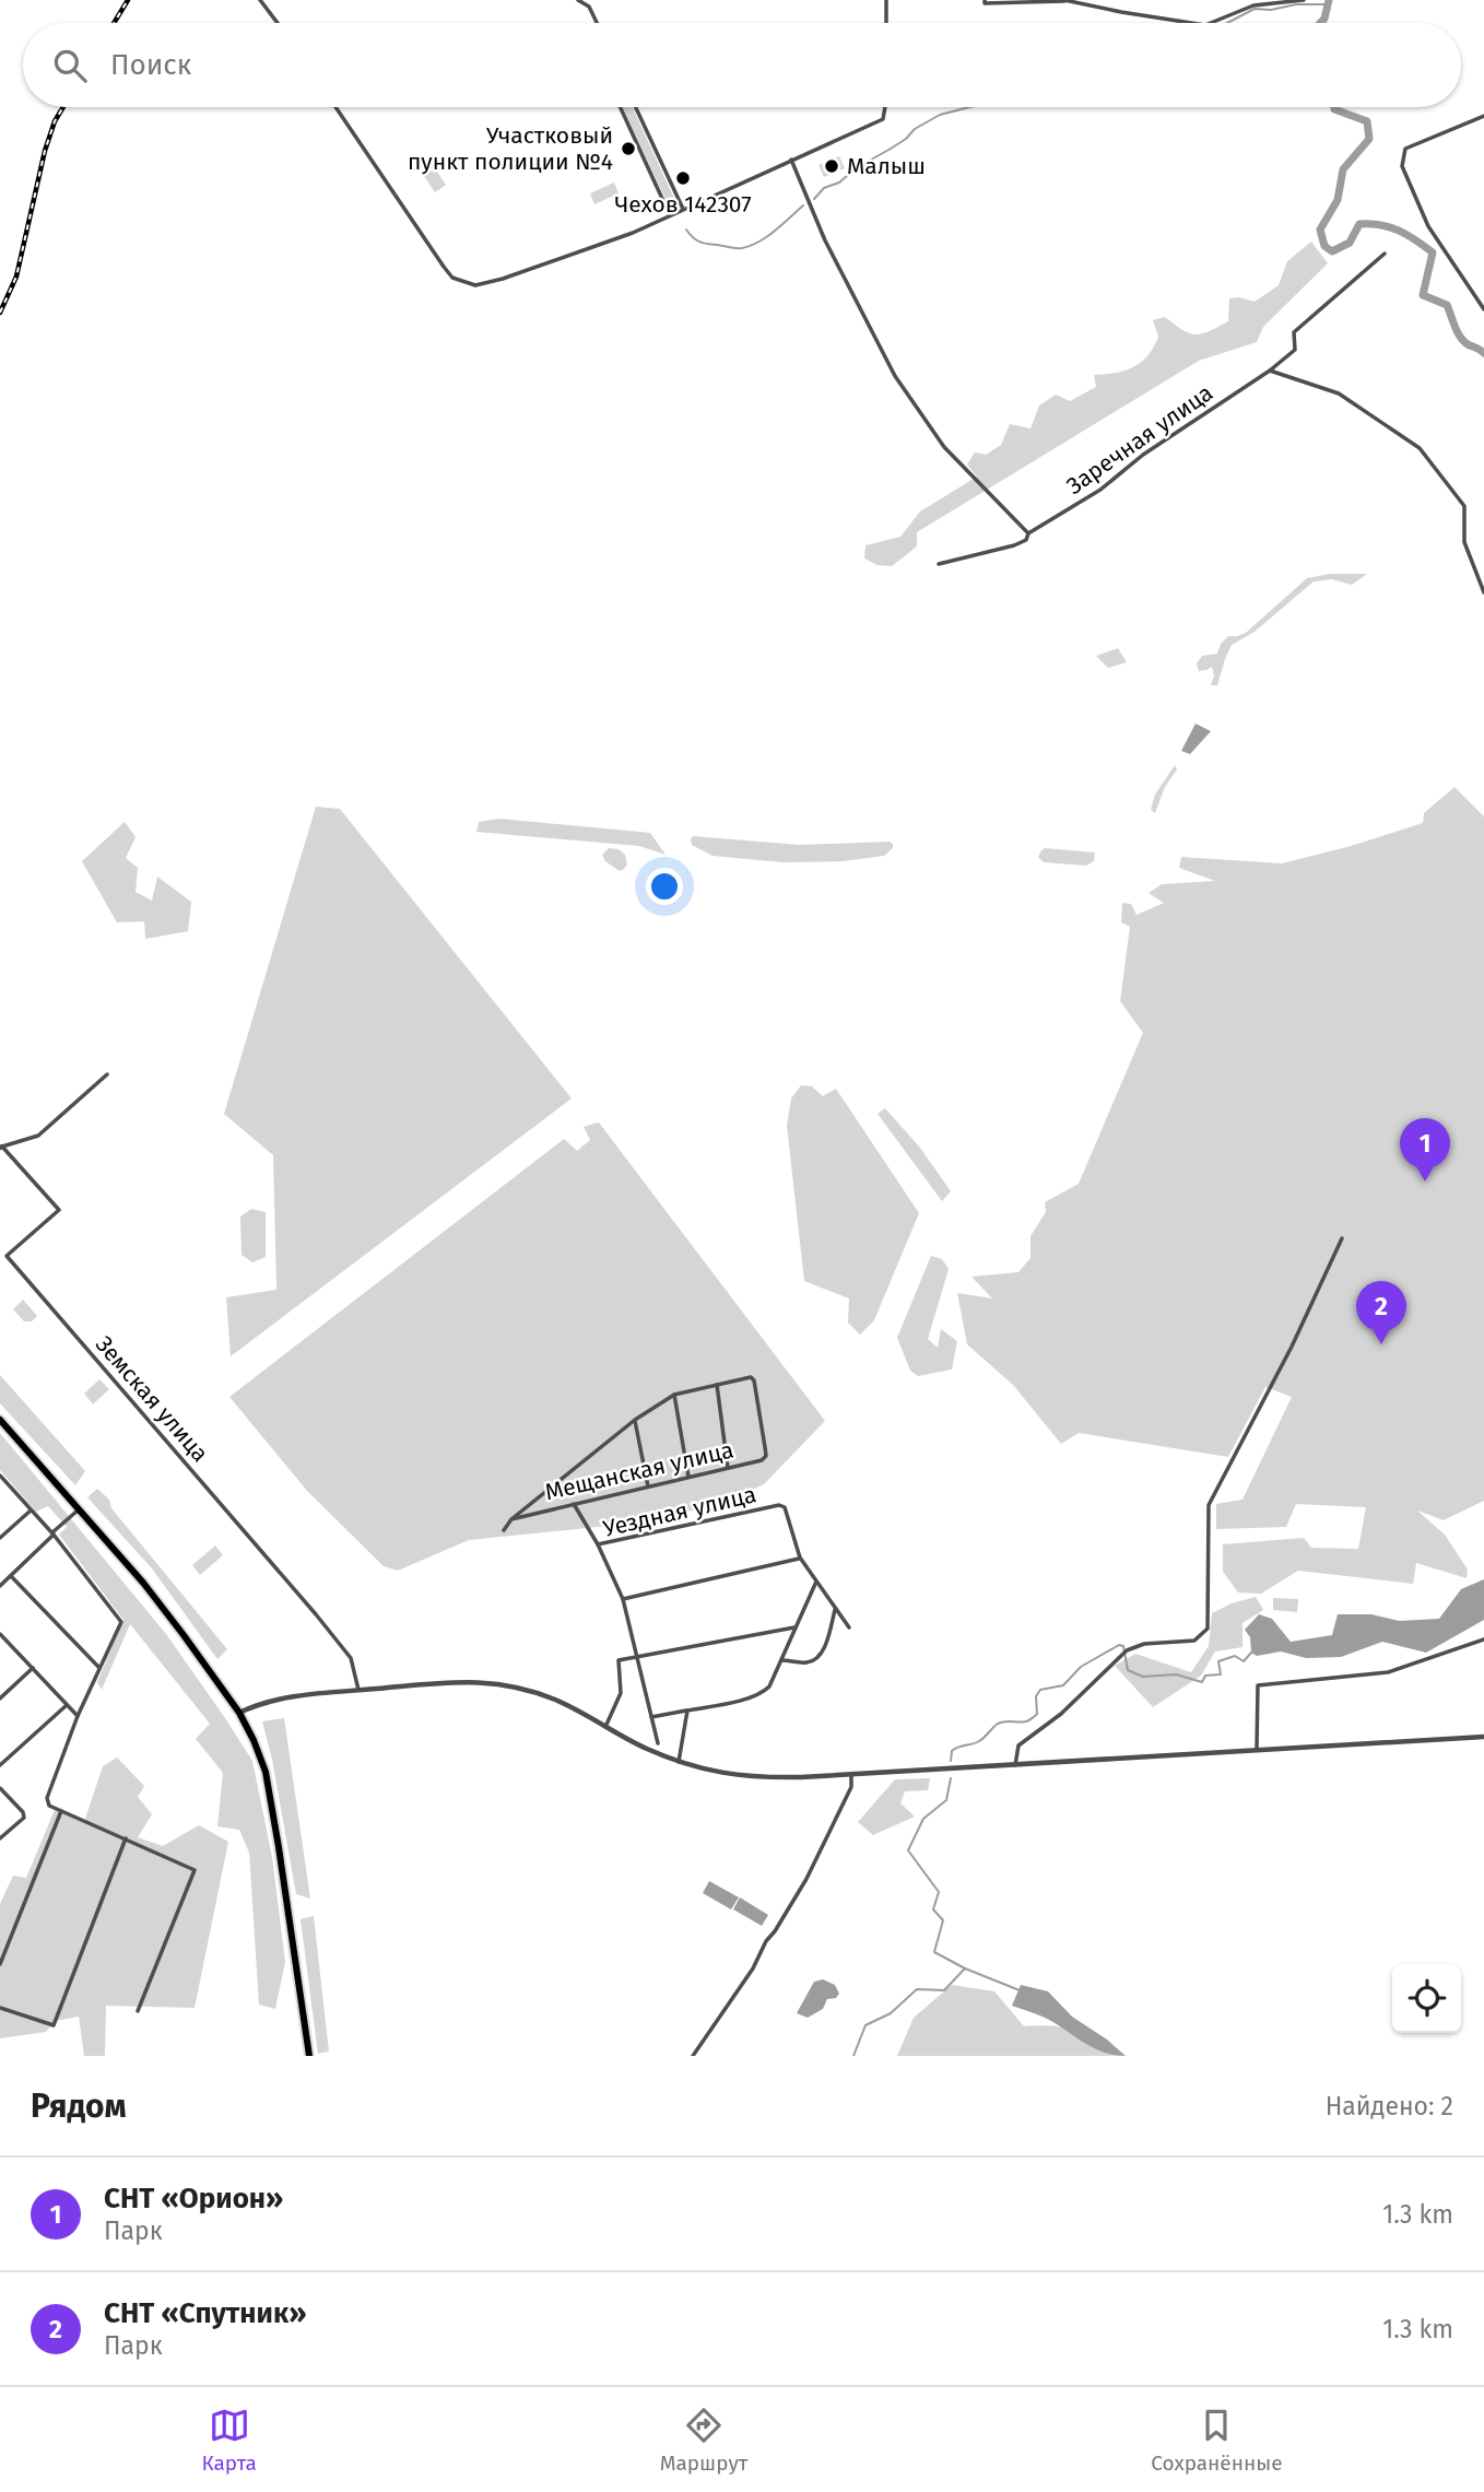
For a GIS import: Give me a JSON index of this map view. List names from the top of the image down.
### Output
{
  "streets": {
    "street": [
      "Заречная улица",
      "Земская улица",
      "Мещанская улица",
      "Уездная улица"
    ]
  },
  "places": ["Участковый пункт полиции №4", "Малыш", "Чехов 142307"],
  "page": {
    "search": "Поиск",
    "pins": ["1", "2"],
    "heading": ["Рядом", "Найдено: 2"],
    "list": [
      {
        "mark": "1",
        "name": "СНТ «Орион»",
        "note": "Парк",
        "value": "1.3 km"
      },
      {
        "mark": "2",
        "name": "СНТ «Спутник»",
        "note": "Парк",
        "value": "1.3 km"
      }
    ],
    "nav": ["Карта", "Маршрут", "Сохранённые"]
  }
}
